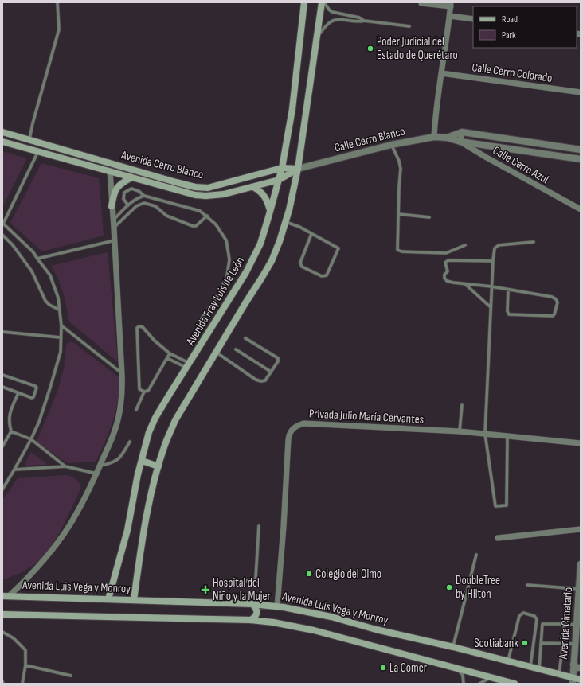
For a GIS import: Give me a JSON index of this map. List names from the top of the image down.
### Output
{
  "streets": {
    "main road": ["Avenida Cerro Blanco", "Avenida Fray Luis de León", "Avenida Luis Vega y Monroy"],
    "street": [
      "Calle Cerro Colorado",
      "Calle Cerro Blanco",
      "Calle Cerro Azul",
      "Privada Julio María Cervantes",
      "Avenida Cimatario"
    ]
  },
  "crossings": [
    ["Calle Cerro Blanco", "Avenida Cerro Blanco"],
    ["Calle Cerro Blanco", "Calle Cerro Azul"],
    ["Avenida Cerro Blanco", "Avenida Fray Luis de León"],
    ["Avenida Fray Luis de León", "Avenida Luis Vega y Monroy"],
    ["Privada Julio María Cervantes", "Avenida Luis Vega y Monroy"],
    ["Avenida Luis Vega y Monroy", "Avenida Cimatario"]
  ],
  "places": {
    "other": [
      "Poder Judicial del Estado de Querétaro",
      "Colegio del Olmo",
      "DoubleTree by Hilton",
      "Scotiabank",
      "La Comer"
    ],
    "health": ["Hospital del Niño y la Mujer"]
  },
  "legend": ["Road", "Park"]
}
